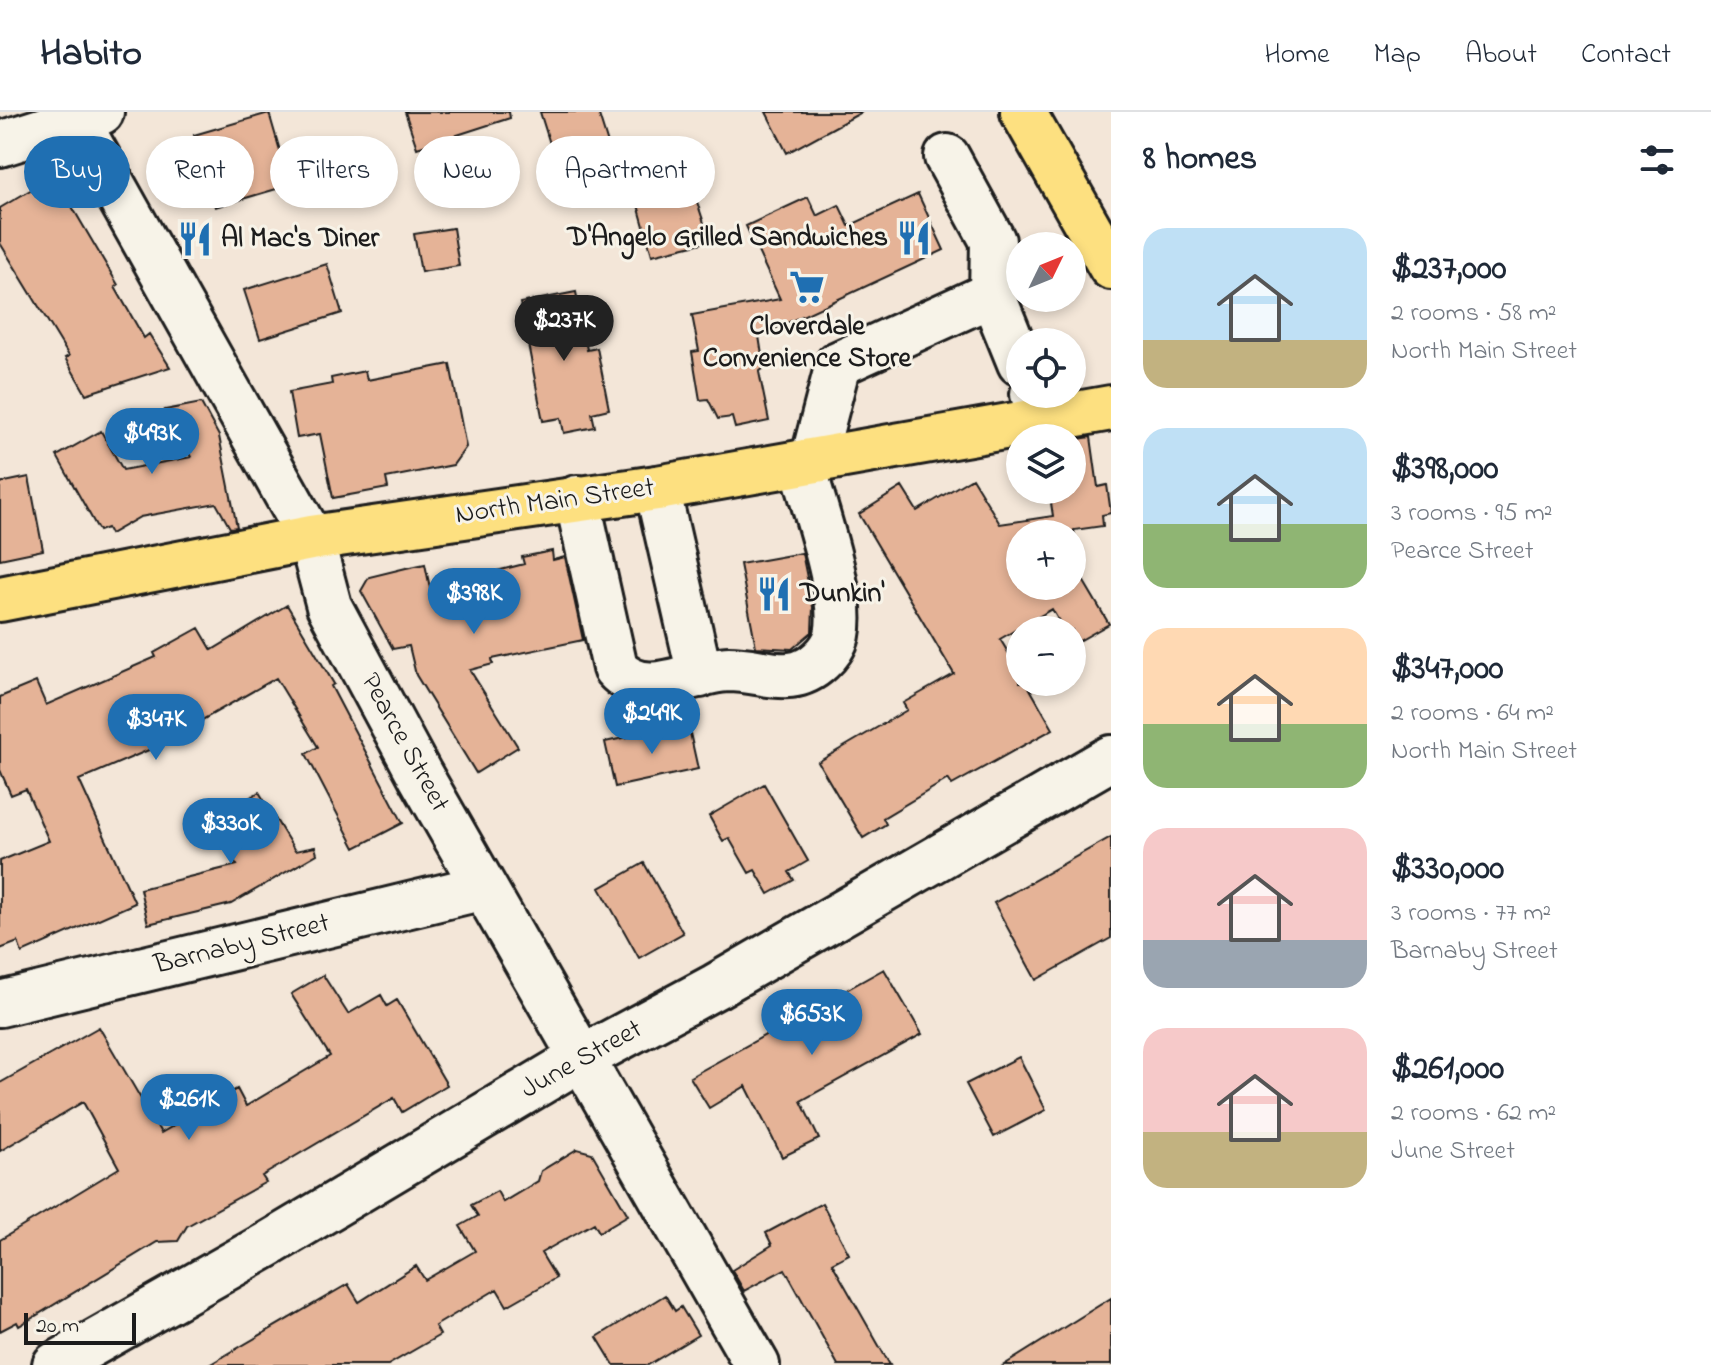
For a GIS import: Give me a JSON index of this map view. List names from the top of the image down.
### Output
{
  "streets": {
    "main road": ["North Main Street"],
    "street": ["Pearce Street", "Barnaby Street", "June Street"]
  },
  "crossings": [
    ["North Main Street", "Pearce Street"],
    ["Pearce Street", "Barnaby Street"],
    ["Pearce Street", "June Street"]
  ],
  "places": {
    "restaurant": ["D'Angelo Grilled Sandwiches", "Al Mac's Diner", "Dunkin'"],
    "supermarket": ["Cloverdale Convenience Store"]
  },
  "scale_bar": "20 m",
  "north": "top right",
  "page": {
    "header": "Habito",
    "nav": [
      "Home",
      "Map",
      "About",
      "Contact"
    ],
    "heading": "8 homes",
    "chip": [
      "Buy",
      "Rent",
      "Filters",
      "New",
      "Apartment"
    ],
    "list": [
      {
        "name": "$237,000",
        "note": "2 rooms · 58 m² · North Main Street"
      },
      {
        "name": "$398,000",
        "note": "3 rooms · 95 m² · Pearce Street"
      },
      {
        "name": "$347,000",
        "note": "2 rooms · 64 m² · North Main Street"
      },
      {
        "name": "$330,000",
        "note": "3 rooms · 77 m² · Barnaby Street"
      },
      {
        "name": "$261,000",
        "note": "2 rooms · 62 m² · June Street"
      }
    ],
    "map_buttons": ["+", "−"],
    "price": [
      "$237K",
      "$493K",
      "$398K",
      "$249K",
      "$347K",
      "$330K",
      "$653K",
      "$261K"
    ],
    "scale": "20 m"
  }
}
